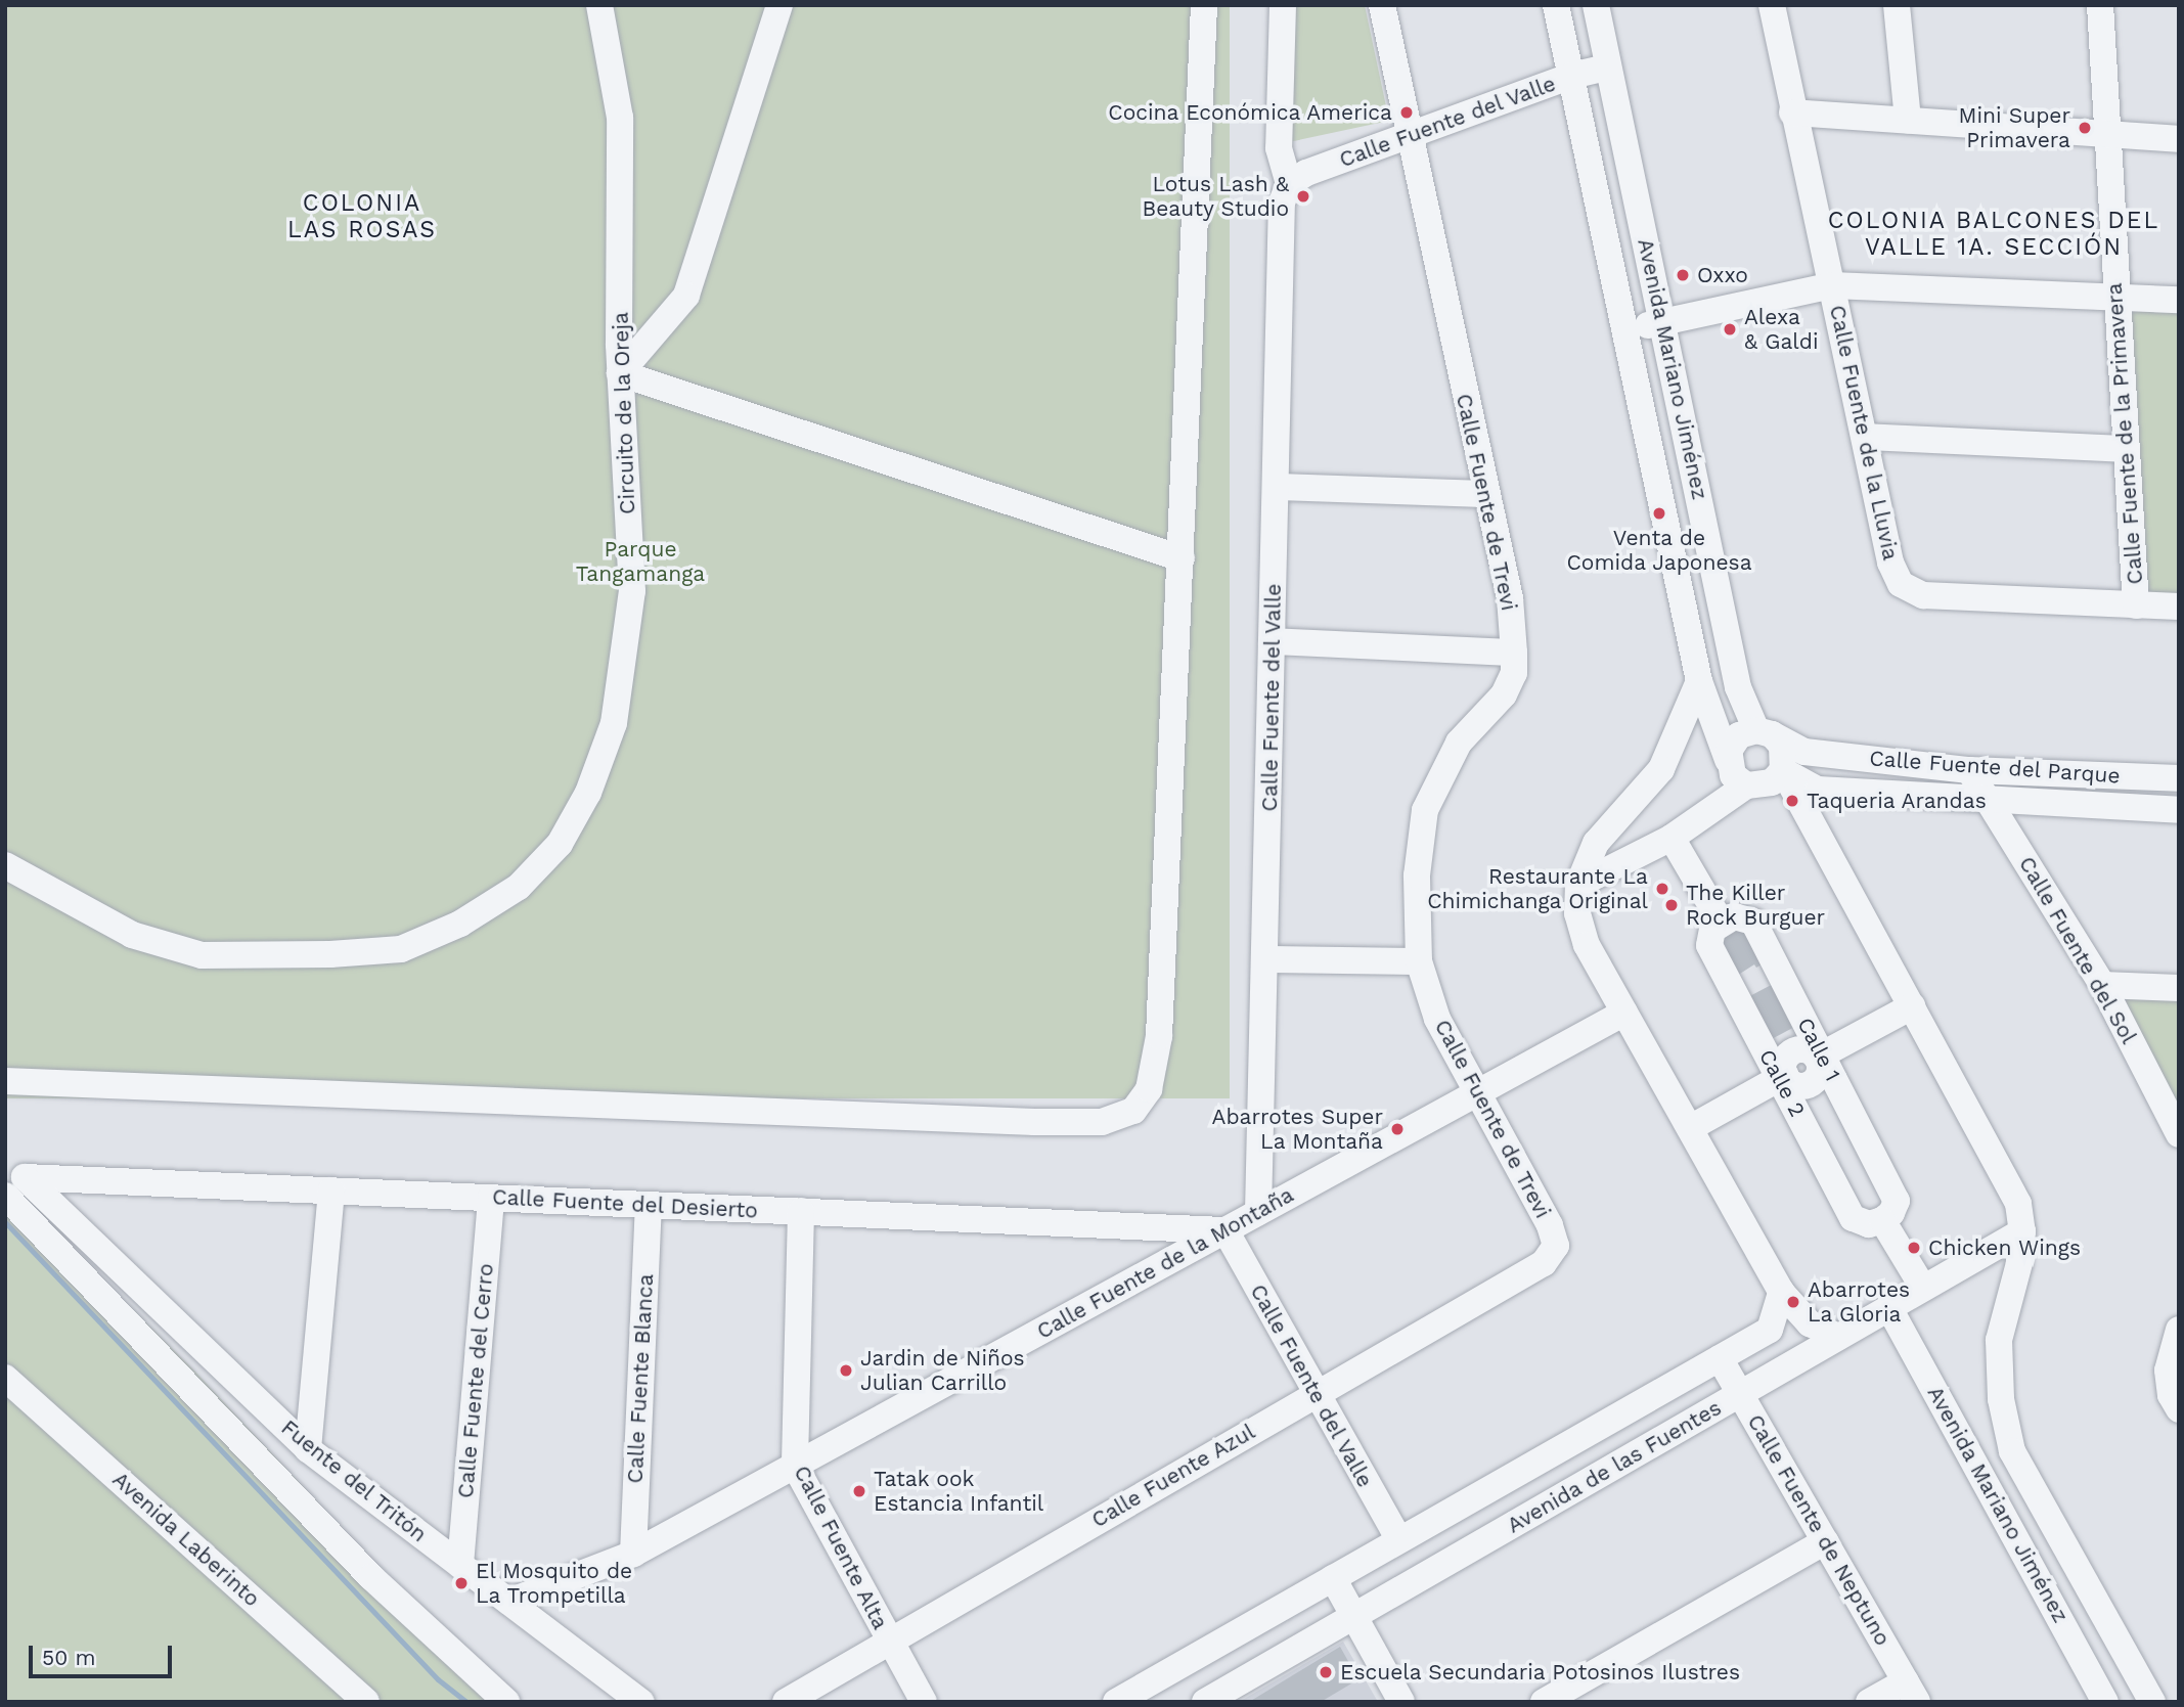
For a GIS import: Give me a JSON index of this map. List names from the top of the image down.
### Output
{
  "streets": {
    "street": [
      "Calle Fuente del Valle",
      "Avenida Mariano Jiménez",
      "Circuito de la Oreja",
      "Calle Fuente de la Lluvia",
      "Calle Fuente de la Primavera",
      "Calle Fuente de Trevi",
      "Calle Fuente del Parque",
      "Calle Fuente del Sol",
      "Calle 1",
      "Calle 2",
      "Calle Fuente del Desierto",
      "Calle Fuente de la Montaña",
      "Calle Fuente Blanca",
      "Calle Fuente del Cerro",
      "Avenida de las Fuentes",
      "Calle Fuente Azul",
      "Fuente del Tritón",
      "Calle Fuente de Neptuno",
      "Avenida Laberinto",
      "Calle Fuente Alta"
    ]
  },
  "crossings": [
    ["Calle Fuente del Valle", "Avenida Mariano Jiménez"],
    ["Calle Fuente del Valle", "Calle Fuente de Trevi"],
    ["Calle Fuente del Valle", "Calle Fuente del Desierto"],
    ["Calle Fuente del Valle", "Calle Fuente de la Montaña"],
    ["Calle Fuente del Valle", "Avenida de las Fuentes"],
    ["Calle Fuente del Valle", "Calle Fuente Azul"],
    ["Avenida Mariano Jiménez", "Calle Fuente del Parque"],
    ["Avenida Mariano Jiménez", "Avenida de las Fuentes"],
    ["Calle Fuente de la Lluvia", "Calle Fuente de la Primavera"],
    ["Calle Fuente de Trevi", "Calle Fuente de la Montaña"],
    ["Calle Fuente de Trevi", "Calle Fuente Azul"],
    ["Calle Fuente del Parque", "Calle Fuente del Sol"],
    ["Calle 1", "Calle 2"],
    ["Calle Fuente del Desierto", "Calle Fuente de la Montaña"],
    ["Calle Fuente del Desierto", "Calle Fuente Blanca"],
    ["Calle Fuente del Desierto", "Calle Fuente del Cerro"],
    ["Calle Fuente del Desierto", "Fuente del Tritón"],
    ["Calle Fuente del Desierto", "Calle Fuente Alta"],
    ["Calle Fuente de la Montaña", "Calle Fuente Blanca"],
    ["Calle Fuente de la Montaña", "Fuente del Tritón"],
    ["Calle Fuente de la Montaña", "Calle Fuente Alta"],
    ["Calle Fuente del Cerro", "Fuente del Tritón"],
    ["Avenida de las Fuentes", "Calle Fuente de Neptuno"],
    ["Calle Fuente Azul", "Calle Fuente Alta"]
  ],
  "districts": ["COLONIA LAS ROSAS", "COLONIA BALCONES DEL VALLE 1A. SECCIÓN"],
  "parks": ["Parque Tangamanga"],
  "places": [
    "Cocina Económica America",
    "Mini Super Primavera",
    "Lotus Lash & Beauty Studio",
    "Oxxo",
    "Alexa & Galdi",
    "Venta de Comida Japonesa",
    "Taqueria Arandas",
    "Restaurante La Chimichanga Original",
    "The Killer Rock Burguer",
    "Abarrotes Super La Montaña",
    "Chicken Wings",
    "Abarrotes La Gloria",
    "Jardin de Niños Julian Carrillo",
    "Tatak ook Estancia Infantil",
    "El Mosquito de La Trompetilla",
    "Escuela Secundaria Potosinos Ilustres"
  ],
  "scale_bar": "50 m"
}
